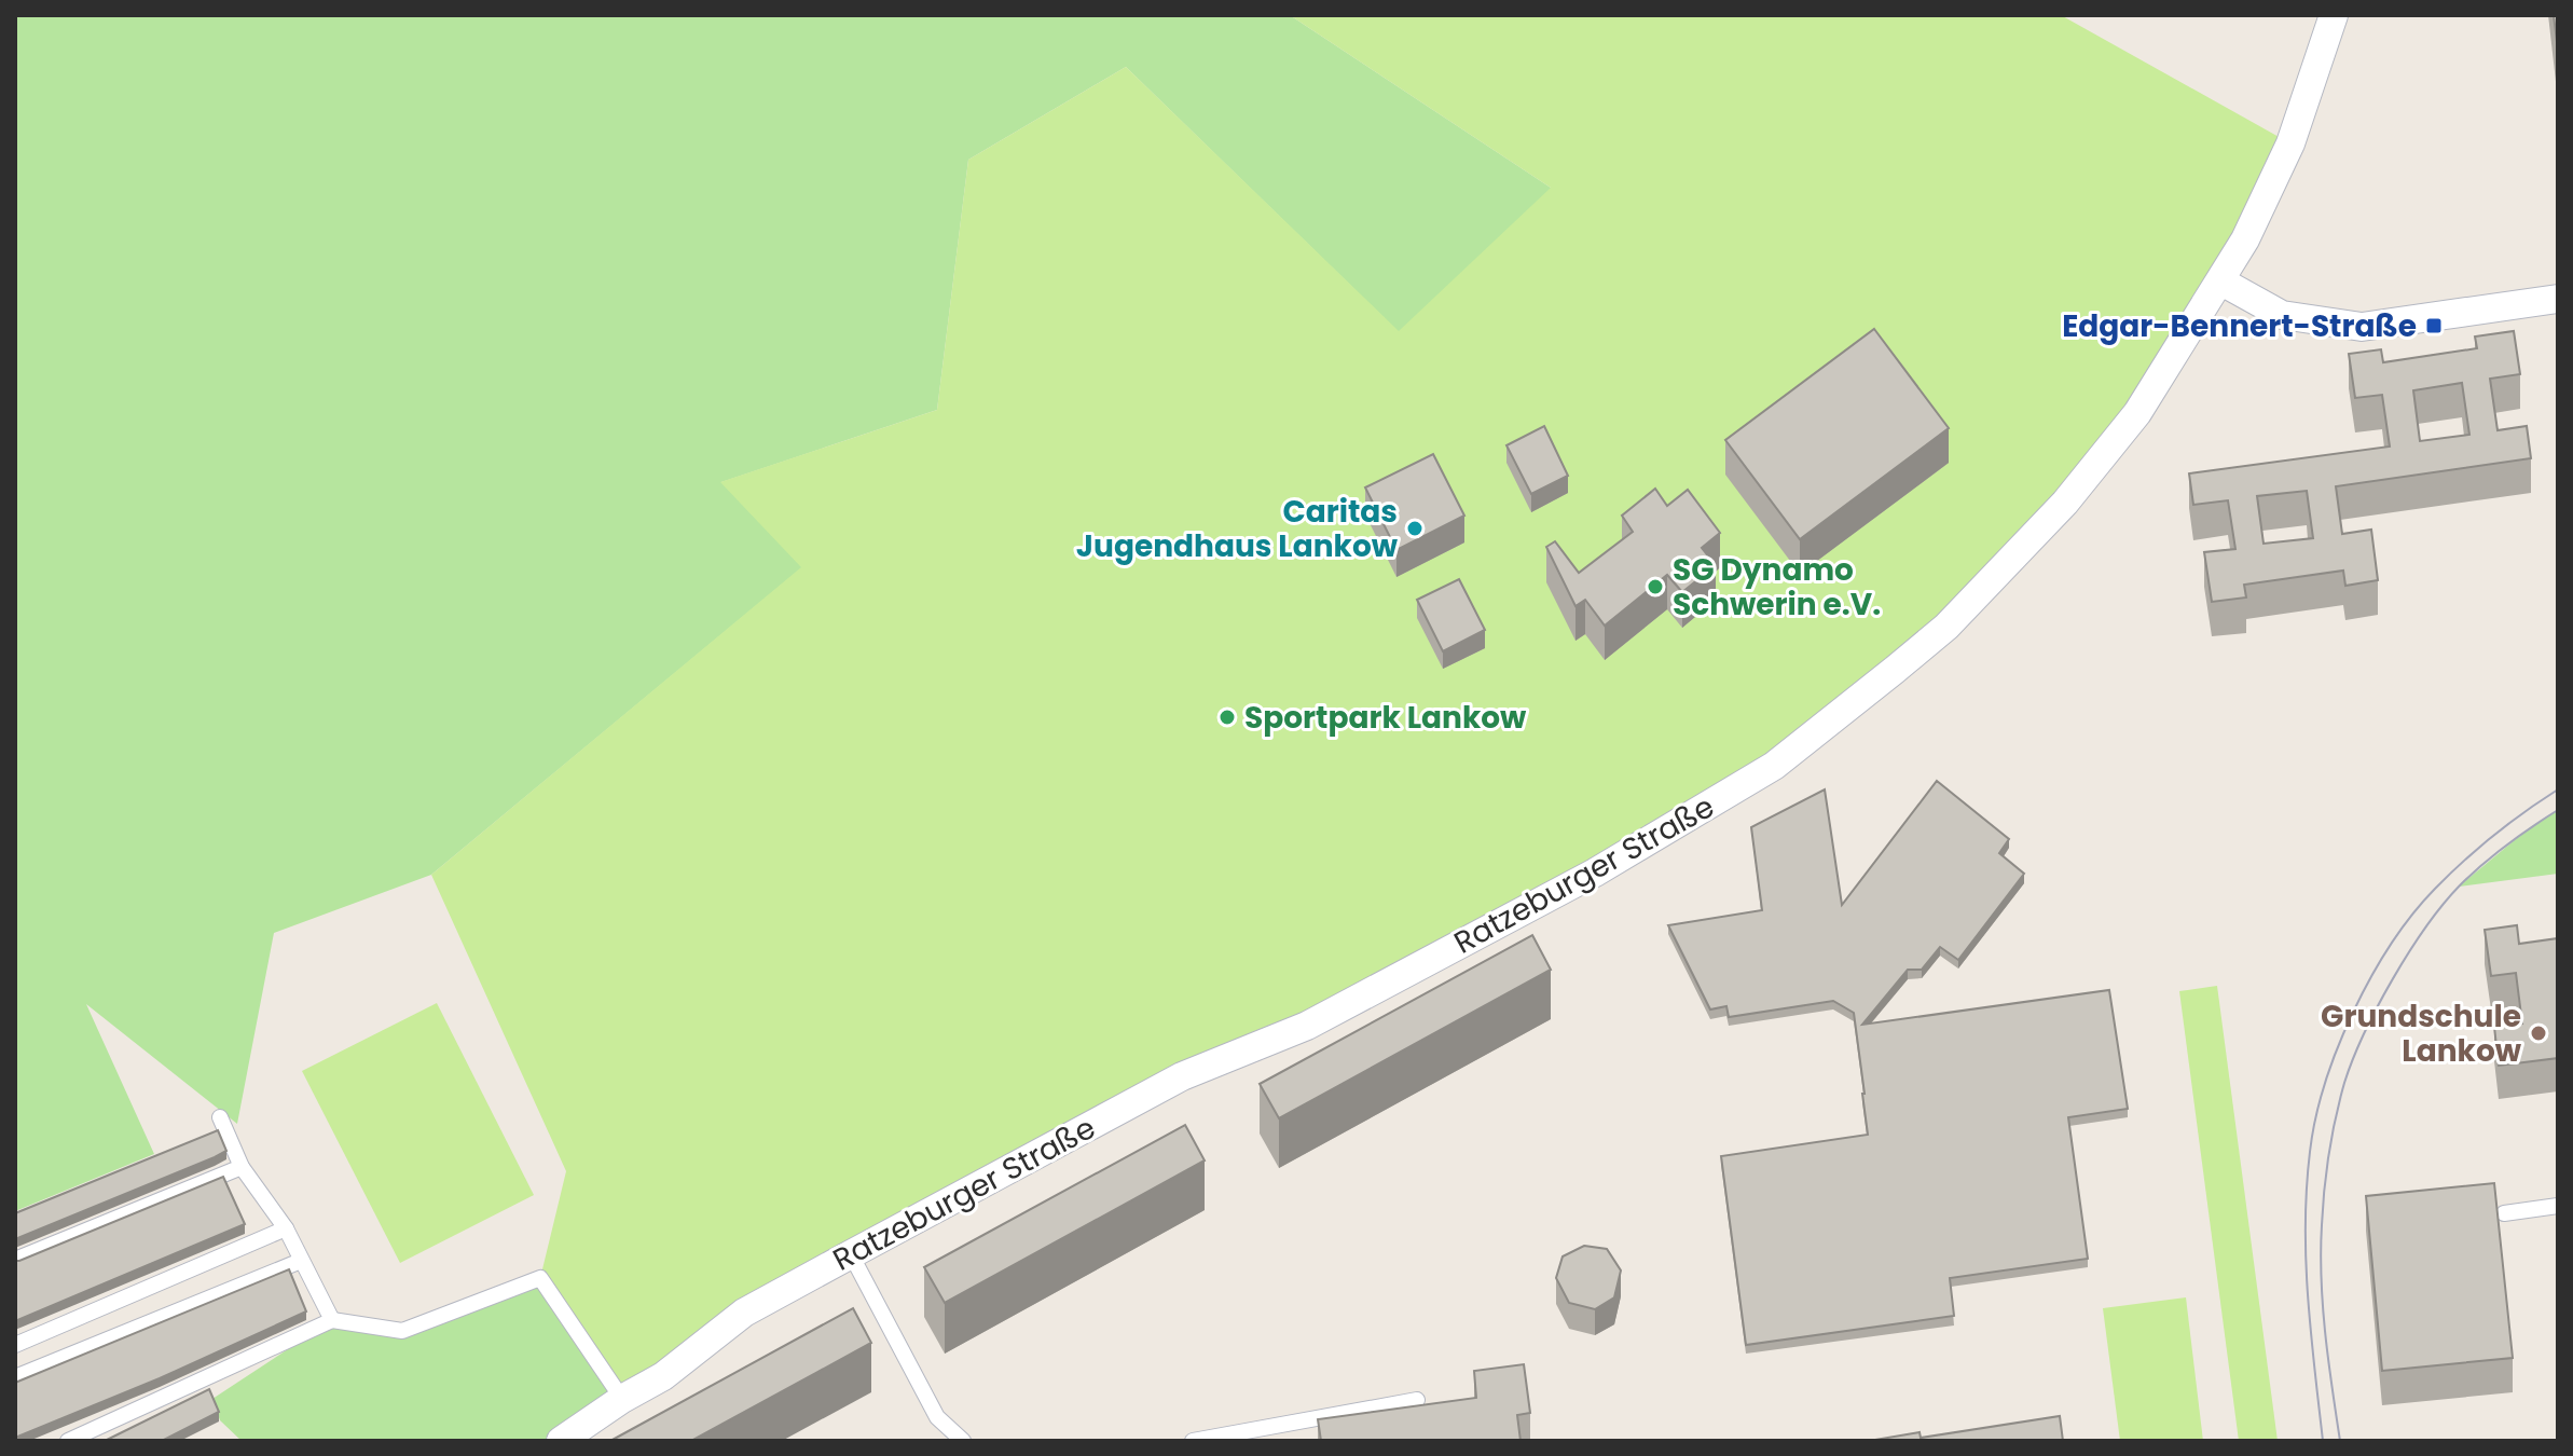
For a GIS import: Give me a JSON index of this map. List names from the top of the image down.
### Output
{
  "streets": {
    "street": ["Ratzeburger Straße"]
  },
  "places": {
    "transit": ["Edgar-Bennert-Straße"],
    "other": [
      "Caritas Jugendhaus Lankow",
      "SG Dynamo Schwerin e.V.",
      "Sportpark Lankow",
      "Grundschule Lankow"
    ]
  }
}
